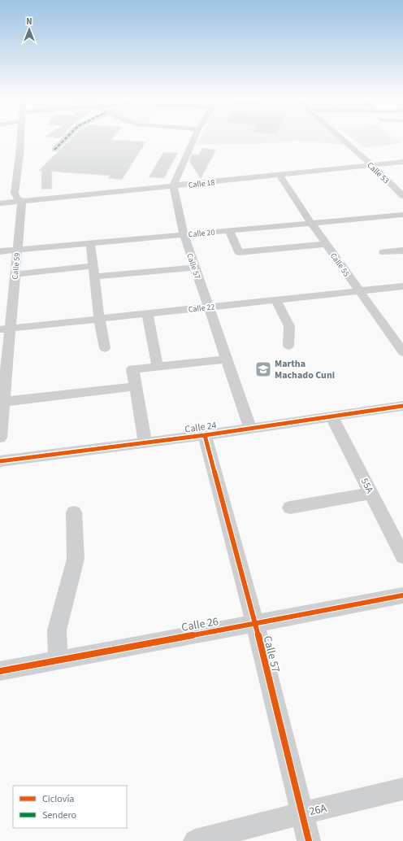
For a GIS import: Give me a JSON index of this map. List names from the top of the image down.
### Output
{
  "streets": {
    "street": [
      "Calle 53",
      "Calle 18",
      "Calle 20",
      "Calle 55",
      "Calle 59",
      "Calle 57",
      "Calle 22",
      "Calle 24",
      "55A",
      "Calle 26",
      "26A"
    ]
  },
  "crossings": [
    ["Calle 53", "Calle 18"],
    ["Calle 18", "Calle 55"],
    ["Calle 18", "Calle 59"],
    ["Calle 18", "Calle 57"],
    ["Calle 20", "Calle 55"],
    ["Calle 20", "Calle 59"],
    ["Calle 20", "Calle 57"],
    ["Calle 55", "Calle 22"],
    ["Calle 59", "Calle 22"],
    ["Calle 57", "Calle 22"],
    ["Calle 57", "Calle 24"],
    ["Calle 57", "Calle 26"],
    ["Calle 57", "26A"],
    ["Calle 24", "55A"]
  ],
  "places": {
    "school or university": ["Martha Machado Cuni"]
  },
  "legend": ["Ciclovía", "Sendero"],
  "north": "top"
}
